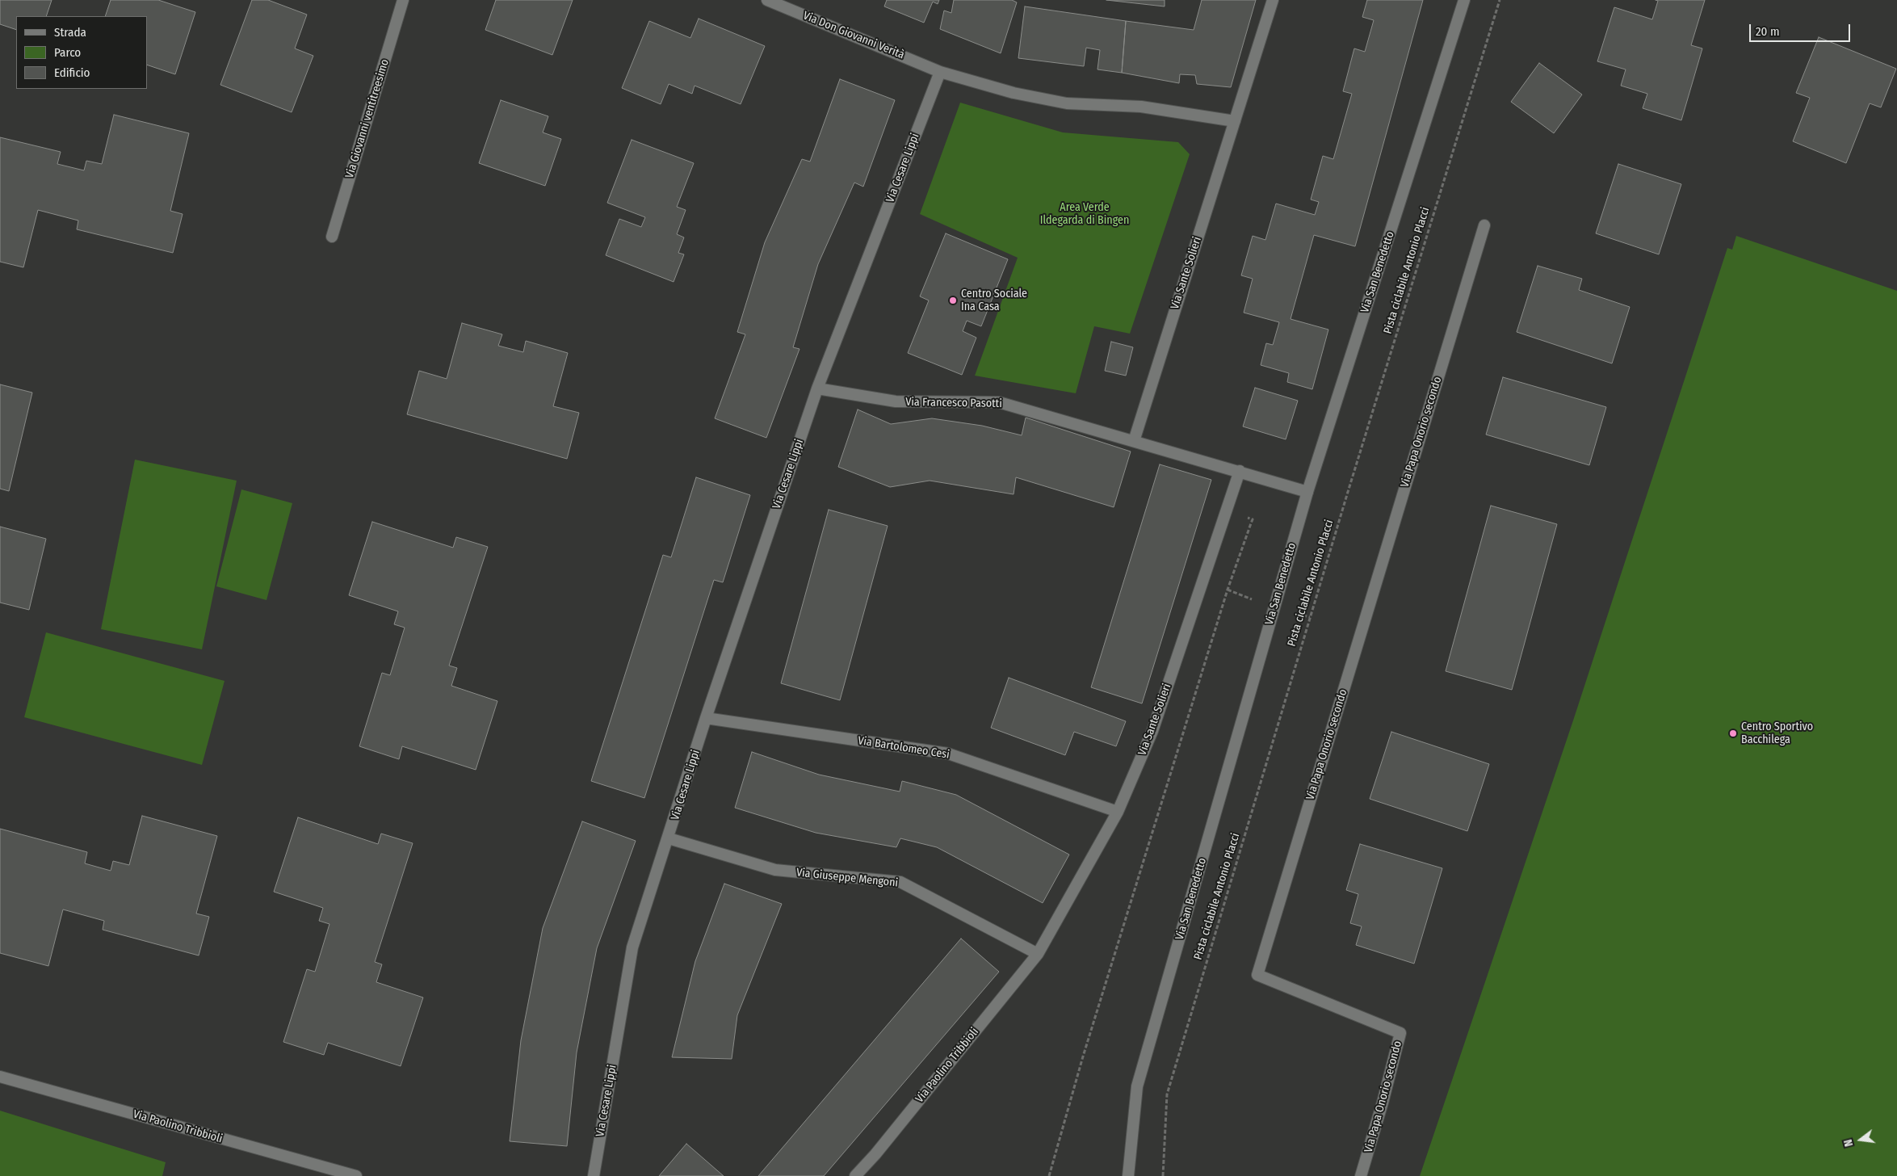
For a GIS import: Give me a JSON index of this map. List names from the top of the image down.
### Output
{
  "streets": {
    "street": [
      "Via Don Giovanni Verità",
      "Via Giovanni ventitreesimo",
      "Via Cesare Lippi",
      "Via San Benedetto",
      "Via Sante Solieri",
      "Via Francesco Pasotti",
      "Via Papa Onorio secondo",
      "Via Bartolomeo Cesi",
      "Via Giuseppe Mengoni",
      "Via Paolino Tribbioli"
    ],
    "path": ["Pista ciclabile Antonio Placci"]
  },
  "crossings": [
    ["Via Don Giovanni Verità", "Via Cesare Lippi"],
    ["Via Cesare Lippi", "Via Francesco Pasotti"],
    ["Via Cesare Lippi", "Via Bartolomeo Cesi"],
    ["Via Cesare Lippi", "Via Giuseppe Mengoni"],
    ["Via Sante Solieri", "Via Francesco Pasotti"],
    ["Via Sante Solieri", "Via Bartolomeo Cesi"],
    ["Via Sante Solieri", "Via Giuseppe Mengoni"],
    ["Via Sante Solieri", "Via Paolino Tribbioli"],
    ["Via Giuseppe Mengoni", "Via Paolino Tribbioli"]
  ],
  "parks": ["Area Verde Ildegarda di Bingen"],
  "places": ["Centro Sociale Ina Casa", "Centro Sportivo Bacchilega"],
  "legend": ["Strada", "Parco", "Edificio"],
  "scale_bar": "20 m",
  "north": "left"
}
